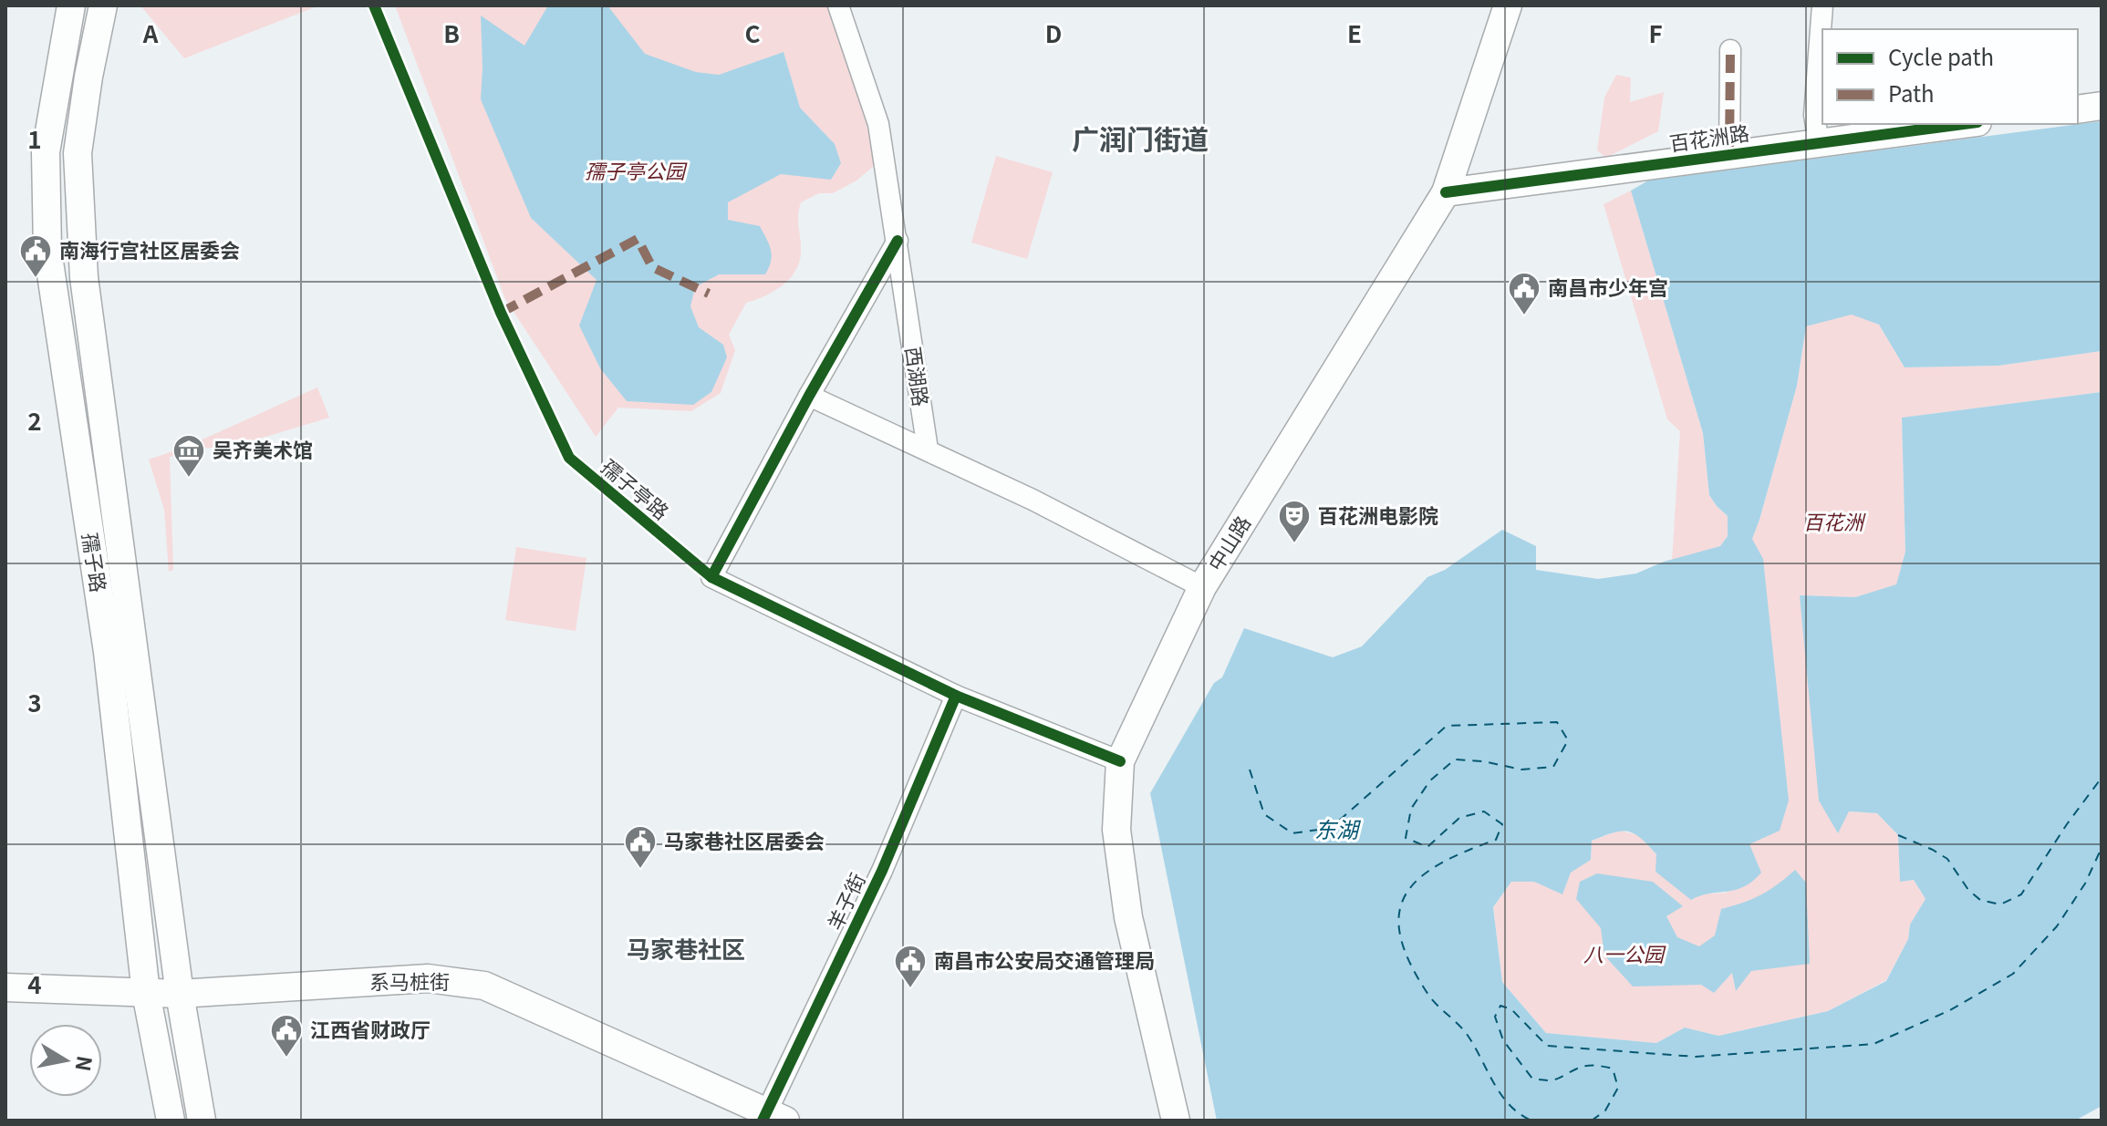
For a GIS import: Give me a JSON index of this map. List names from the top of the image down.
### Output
{
  "streets": {
    "main road": [
      "百花洲路",
      "中山路",
      "孺子路",
      "系马桩街"
    ],
    "street": ["西湖路", "羊子街"],
    "cycle path": ["孺子亭路"]
  },
  "crossings": [
    ["百花洲路", "中山路"],
    ["孺子路", "系马桩街"],
    ["羊子街", "系马桩街"]
  ],
  "districts": ["广润门街道", "马家巷社区"],
  "water": ["东湖"],
  "parks": ["孺子亭公园", "百花洲", "八一公园"],
  "places": {
    "public building": [
      "南海行宫社区居委会",
      "南昌市少年宫",
      "马家巷社区居委会",
      "南昌市公安局交通管理局",
      "江西省财政厅"
    ],
    "museum": ["吴齐美术馆"],
    "theatre": ["百花洲电影院"]
  },
  "legend": ["Cycle path", "Path"],
  "north": "right",
  "grid": {
    "columns": [
      "A",
      "B",
      "C",
      "D",
      "E",
      "F"
    ],
    "rows": [
      "1",
      "2",
      "3",
      "4"
    ]
  }
}
